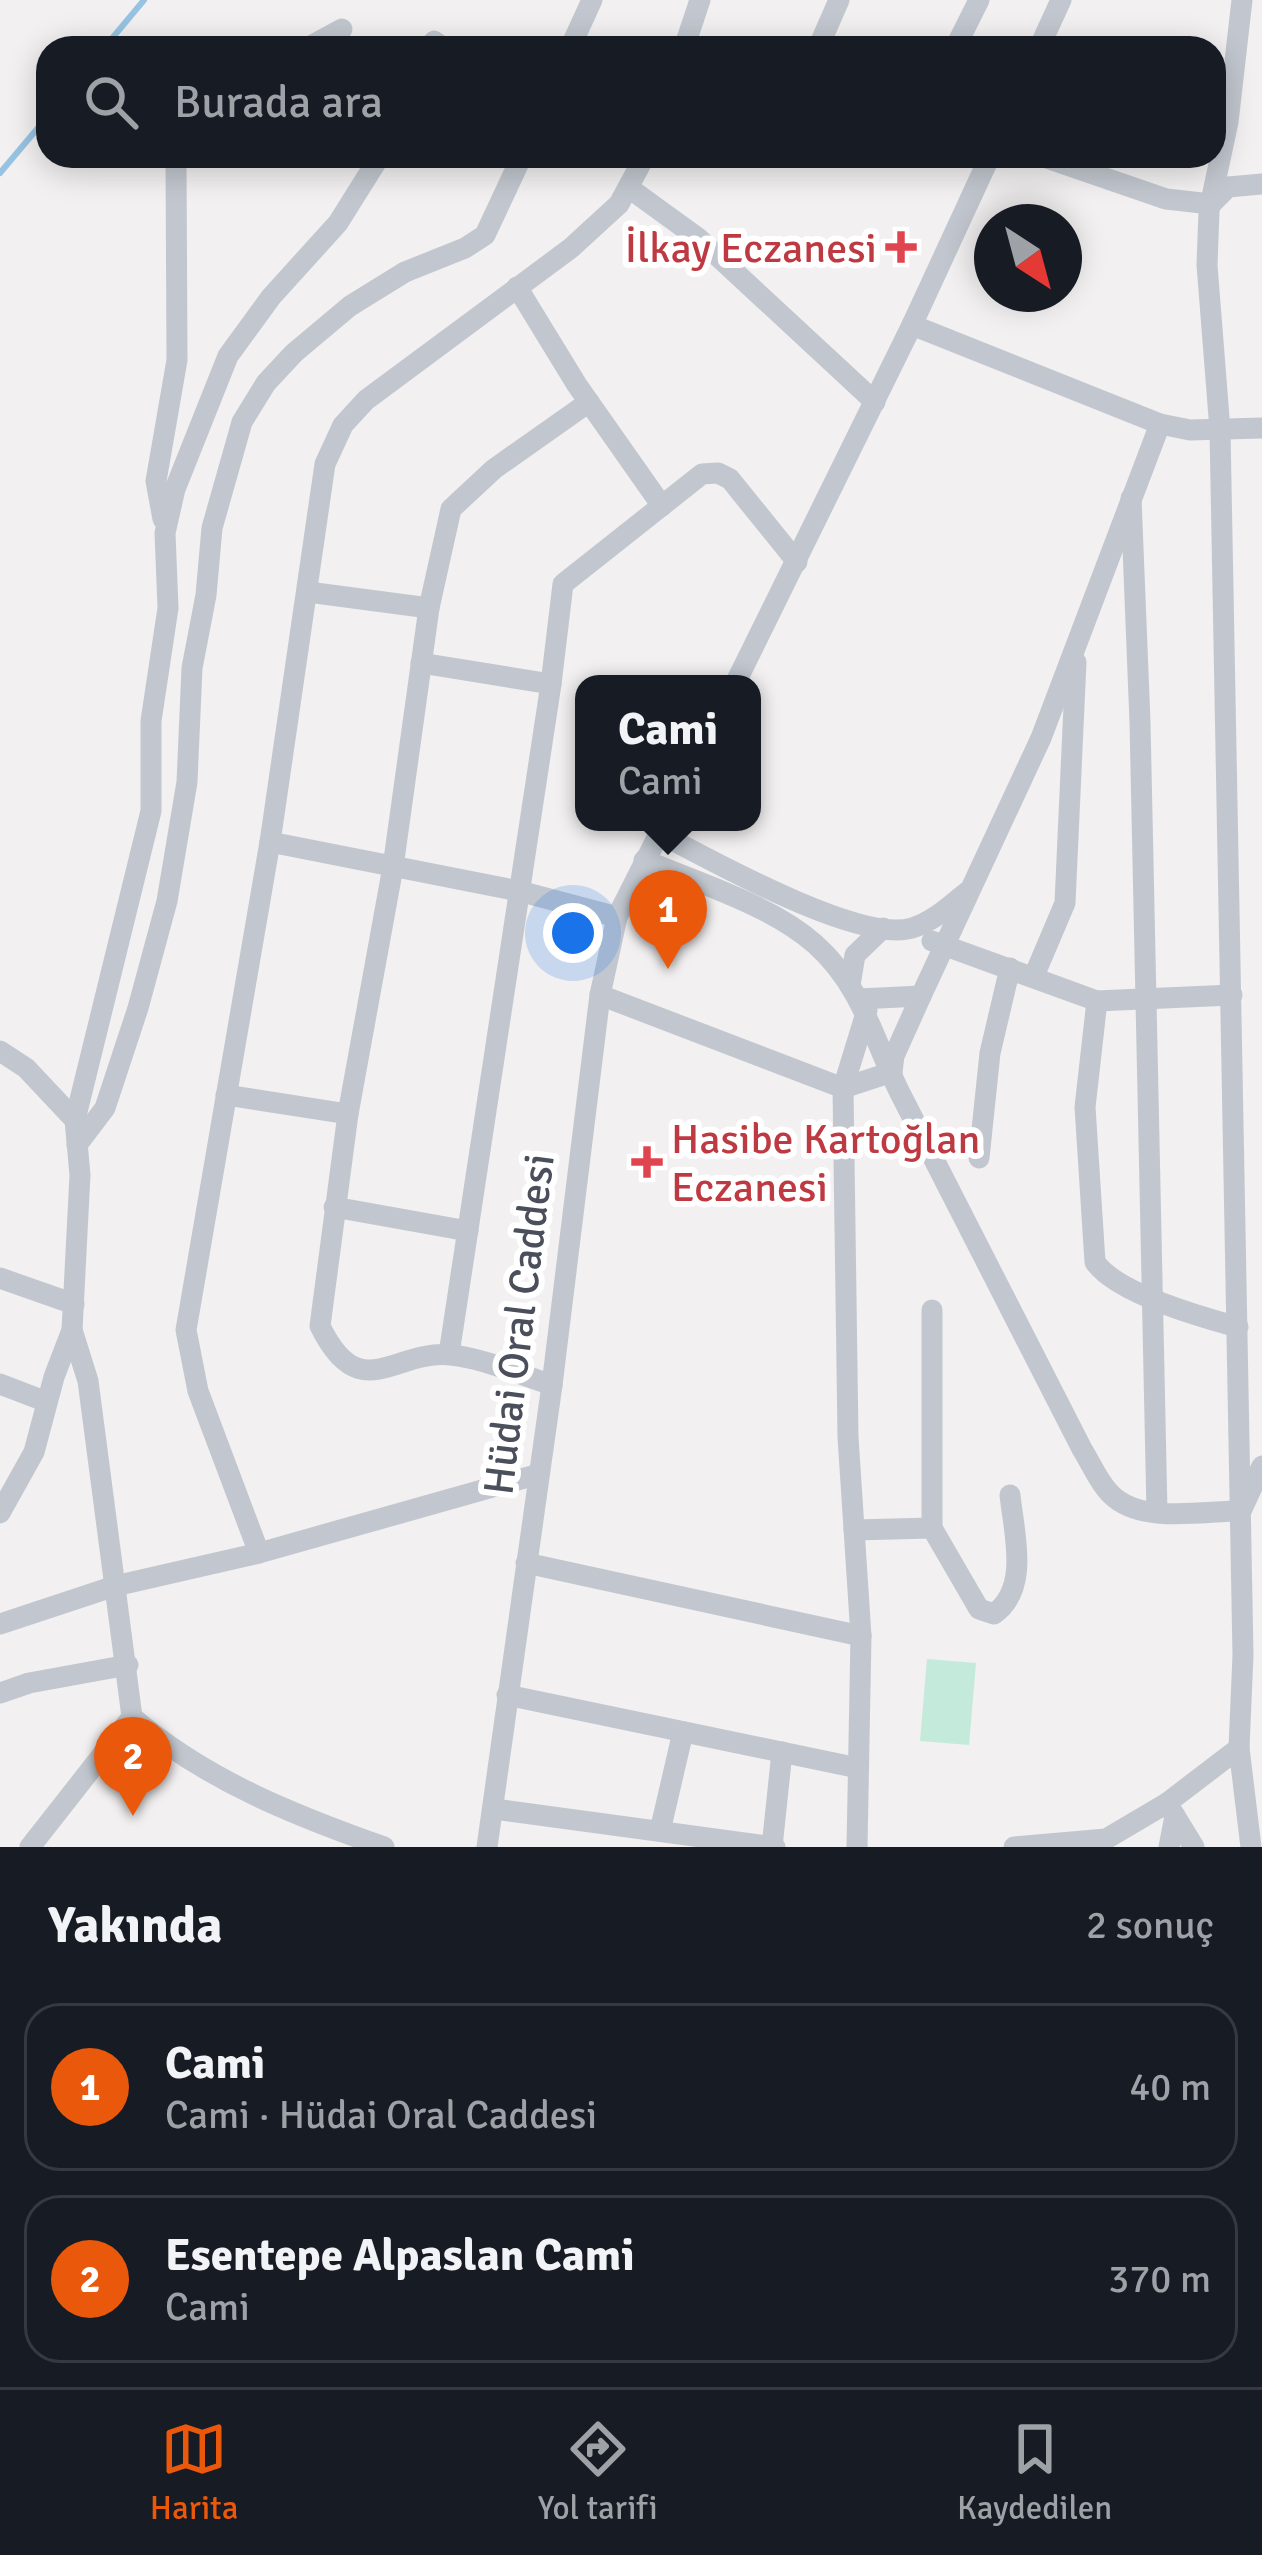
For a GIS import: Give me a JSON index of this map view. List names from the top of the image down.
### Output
{
  "streets": {
    "street": ["Hüdai Oral Caddesi"]
  },
  "places": {
    "health": ["İlkay Eczanesi", "Hasibe Kartoğlan Eczanesi"]
  },
  "north": "bottom right",
  "page": {
    "search": "Burada ara",
    "popup": ["Cami", "Cami"],
    "pins": ["1", "2"],
    "heading": ["Yakında", "2 sonuç"],
    "list": [
      {
        "mark": "1",
        "name": "Cami",
        "note": "Cami · Hüdai Oral Caddesi",
        "value": "40 m"
      },
      {
        "mark": "2",
        "name": "Esentepe Alpaslan Cami",
        "note": "Cami",
        "value": "370 m"
      }
    ],
    "nav": ["Harita", "Yol tarifi", "Kaydedilen"]
  }
}
